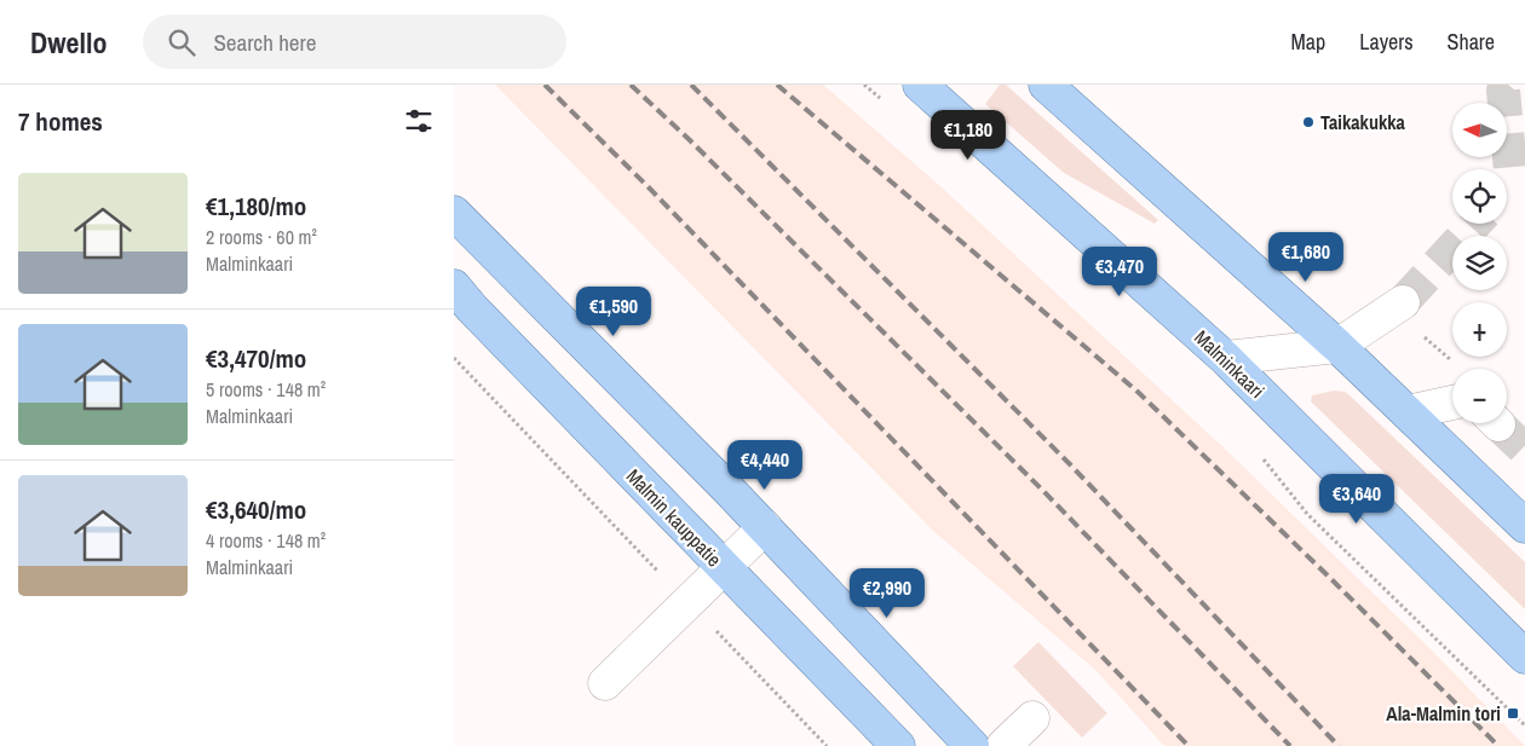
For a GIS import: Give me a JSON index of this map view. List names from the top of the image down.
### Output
{
  "streets": {
    "main road": ["Malminkaari", "Malmin kauppatie"]
  },
  "places": {
    "other": ["Taikakukka"],
    "transit": ["Ala-Malmin tori"]
  },
  "north": "left",
  "page": {
    "header": "Dwello",
    "search": "Search here",
    "nav": ["Map", "Layers", "Share"],
    "heading": "7 homes",
    "map_buttons": ["+", "−"],
    "price": [
      "€1,180",
      "€1,680",
      "€3,470",
      "€1,590",
      "€4,440",
      "€3,640",
      "€2,990"
    ],
    "list": [
      {
        "name": "€1,180/mo",
        "note": "2 rooms · 60 m² · Malminkaari"
      },
      {
        "name": "€3,470/mo",
        "note": "5 rooms · 148 m² · Malminkaari"
      },
      {
        "name": "€3,640/mo",
        "note": "4 rooms · 148 m² · Malminkaari"
      }
    ]
  }
}
